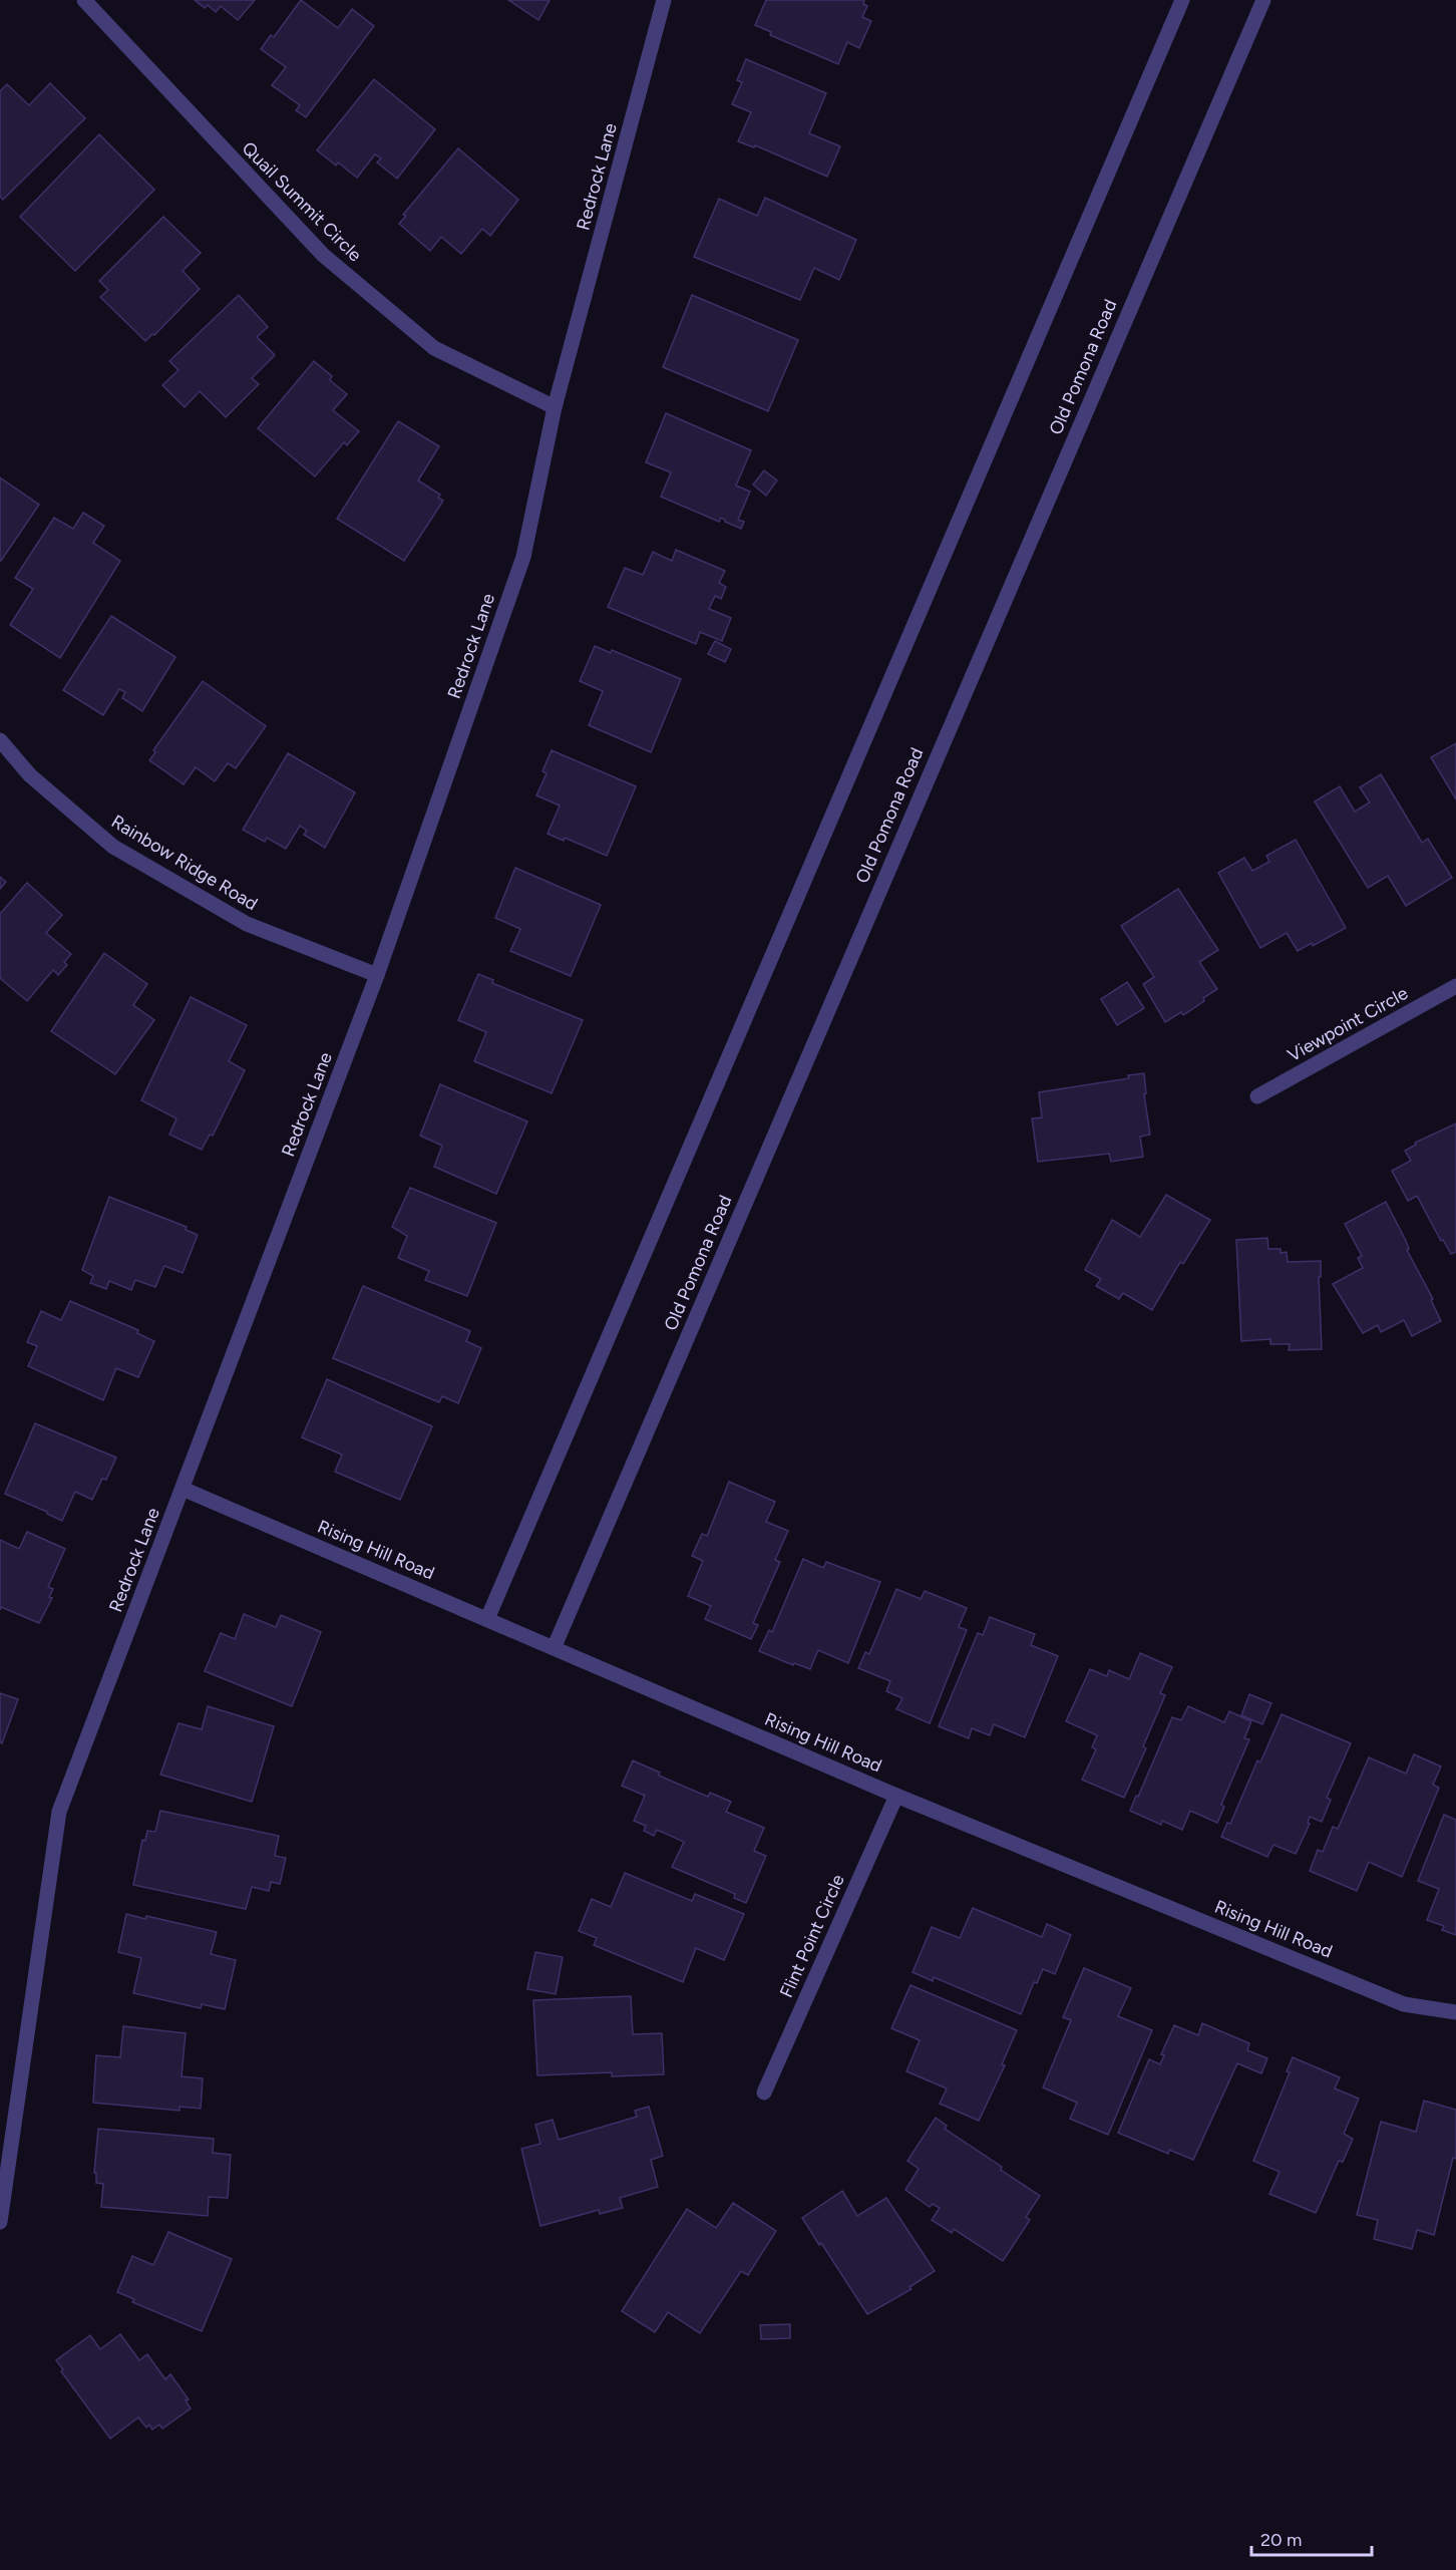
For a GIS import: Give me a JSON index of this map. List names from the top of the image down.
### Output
{
  "streets": {
    "street": [
      "Redrock Lane",
      "Quail Summit Circle",
      "Old Pomona Road",
      "Rainbow Ridge Road",
      "Viewpoint Circle",
      "Rising Hill Road",
      "Flint Point Circle"
    ]
  },
  "crossings": [
    ["Redrock Lane", "Quail Summit Circle"],
    ["Redrock Lane", "Rainbow Ridge Road"],
    ["Redrock Lane", "Rising Hill Road"],
    ["Old Pomona Road", "Rising Hill Road"],
    ["Rising Hill Road", "Flint Point Circle"]
  ],
  "scale_bar": "20 m"
}
